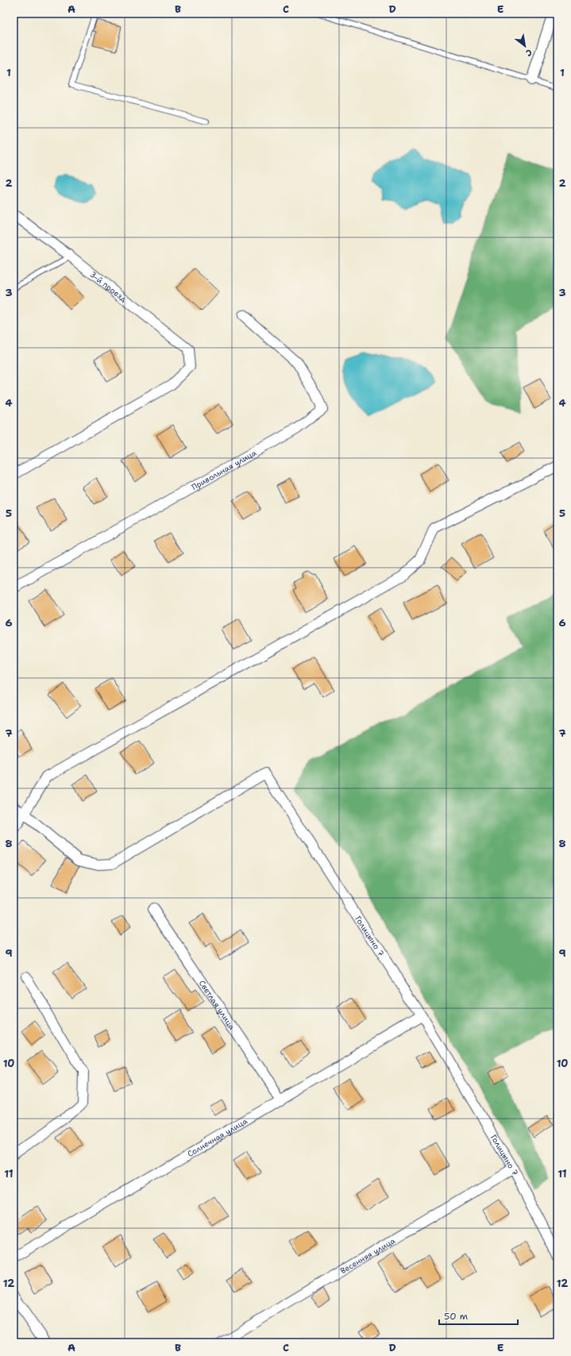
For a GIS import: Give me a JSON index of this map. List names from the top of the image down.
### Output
{
  "streets": {
    "street": [
      "3-й проезд",
      "Привольная улица",
      "Голицыно 7",
      "Светлая улица",
      "Солнечная улица",
      "Весенняя улица"
    ]
  },
  "crossings": [
    ["Голицыно 7", "Солнечная улица"],
    ["Голицыно 7", "Весенняя улица"],
    ["Светлая улица", "Солнечная улица"]
  ],
  "scale_bar": "50 m",
  "north": "bottom right",
  "grid": {
    "columns": [
      "A",
      "B",
      "C",
      "D",
      "E"
    ],
    "rows": [
      "1",
      "2",
      "3",
      "4",
      "5",
      "6",
      "7",
      "8",
      "9",
      "10",
      "11",
      "12"
    ]
  }
}
